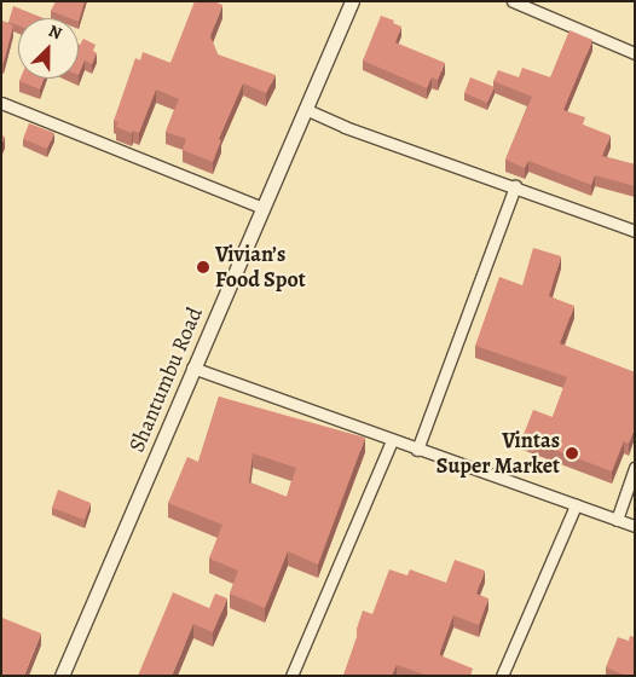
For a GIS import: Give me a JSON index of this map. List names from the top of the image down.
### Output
{
  "streets": {
    "street": ["Shantumbu Road"]
  },
  "places": ["Vivian’s Food Spot", "Vintas Super Market"],
  "north": "top right"
}
